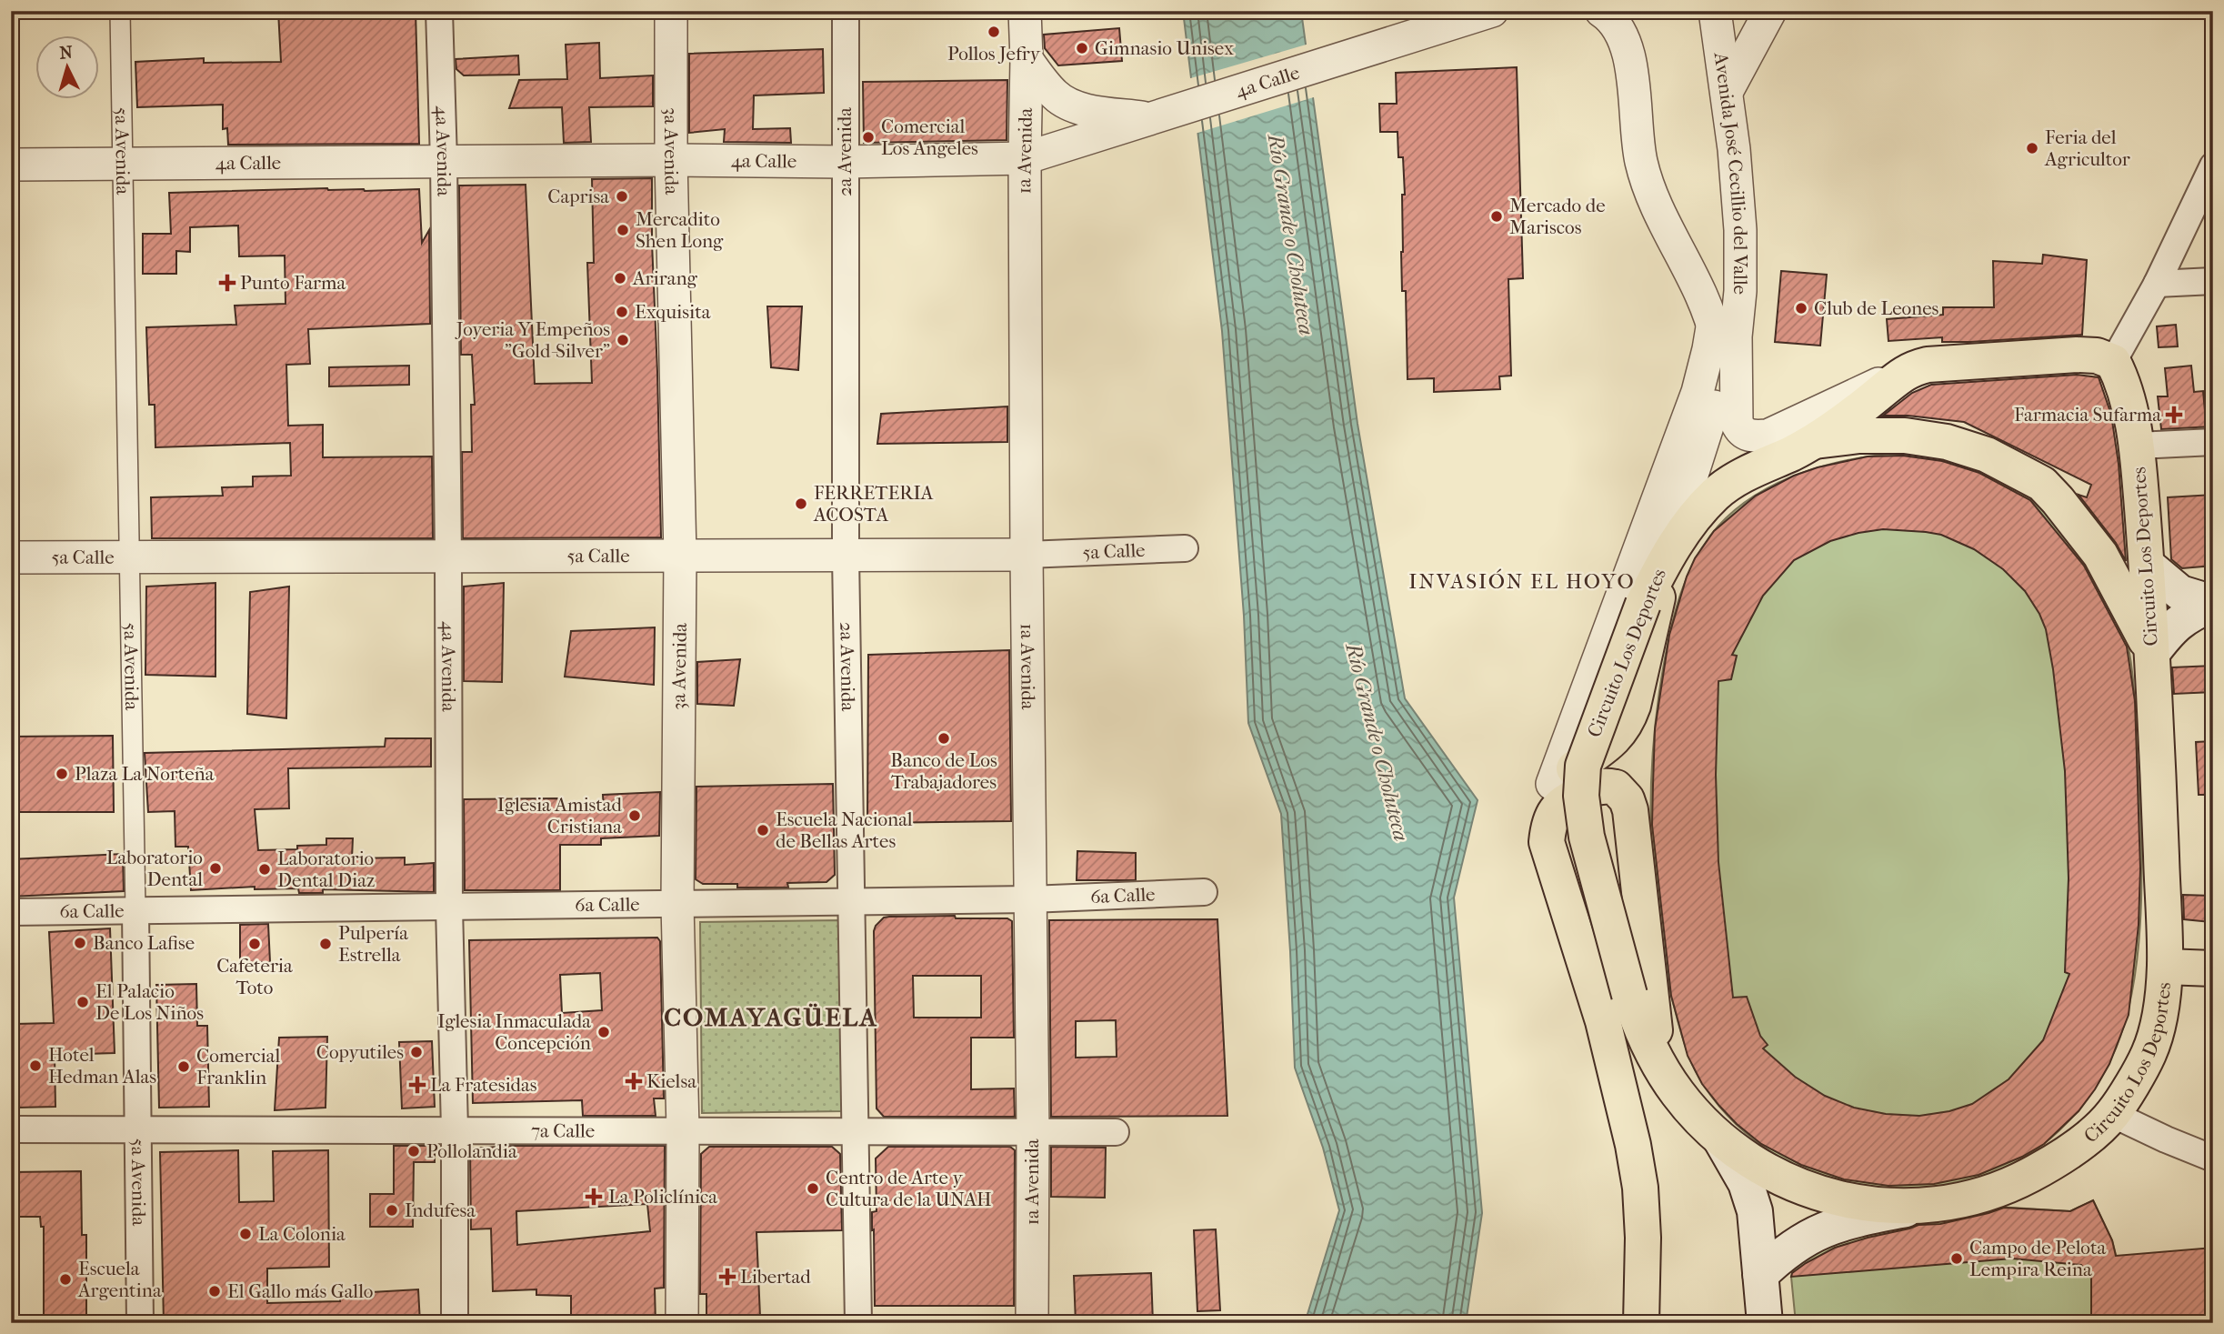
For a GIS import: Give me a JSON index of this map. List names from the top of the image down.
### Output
{
  "streets": {
    "main road": ["Circuito Los Deportes"],
    "street": [
      "4a Calle",
      "1a Avenida",
      "5a Avenida",
      "4a Avenida",
      "3a Avenida",
      "2a Avenida",
      "Avenida José Cecillio del Valle",
      "5a Calle",
      "6a Calle",
      "7a Calle"
    ]
  },
  "crossings": [
    ["4a Calle", "1a Avenida"],
    ["4a Calle", "5a Avenida"],
    ["4a Calle", "4a Avenida"],
    ["4a Calle", "3a Avenida"],
    ["4a Calle", "2a Avenida"],
    ["1a Avenida", "5a Calle"],
    ["1a Avenida", "6a Calle"],
    ["1a Avenida", "7a Calle"],
    ["5a Avenida", "5a Calle"],
    ["5a Avenida", "6a Calle"],
    ["5a Avenida", "7a Calle"],
    ["4a Avenida", "5a Calle"],
    ["4a Avenida", "6a Calle"],
    ["4a Avenida", "7a Calle"],
    ["3a Avenida", "5a Calle"],
    ["3a Avenida", "6a Calle"],
    ["3a Avenida", "7a Calle"],
    ["2a Avenida", "5a Calle"],
    ["2a Avenida", "6a Calle"],
    ["2a Avenida", "7a Calle"],
    ["Avenida José Cecillio del Valle", "Circuito Los Deportes"]
  ],
  "districts": ["INVASIÓN EL HOYO", "COMAYAGÜELA"],
  "water": ["Río Grande o Choluteca"],
  "places": {
    "other": [
      "Pollos Jefry",
      "Gimnasio Unisex",
      "Comercial Los Angeles",
      "Feria del Agricultor",
      "Caprisa",
      "Mercado de Mariscos",
      "Mercadito Shen Long",
      "Arirang",
      "Club de Leones",
      "Exquisita",
      "Joyeria Y Empeños \"Gold-Silver\"",
      "FERRETERIA ACOSTA",
      "Banco de Los Trabajadores",
      "Plaza La Norteña",
      "Iglesia Amistad Cristiana",
      "Escuela Nacional de Bellas Artes",
      "Laboratorio Dental",
      "Laboratorio Dental Diaz",
      "Banco Lafise",
      "Cafeteria Toto",
      "Pulpería Estrella",
      "El Palacio De Los Niños",
      "Iglesia Inmaculada Concepción",
      "Copyutiles",
      "Hotel Hedman Alas",
      "Comercial Franklin",
      "Pollolandia",
      "Centro de Arte y Cultura de la UNAH",
      "Indufesa",
      "La Colonia",
      "Campo de Pelota Lempira Reina",
      "Escuela Argentina",
      "El Gallo más Gallo"
    ],
    "health": [
      "Punto Farma",
      "Farmacia Sufarma",
      "Kielsa",
      "La Fratesidas",
      "La Policlínica",
      "Libertad"
    ]
  },
  "north": "top"
}
